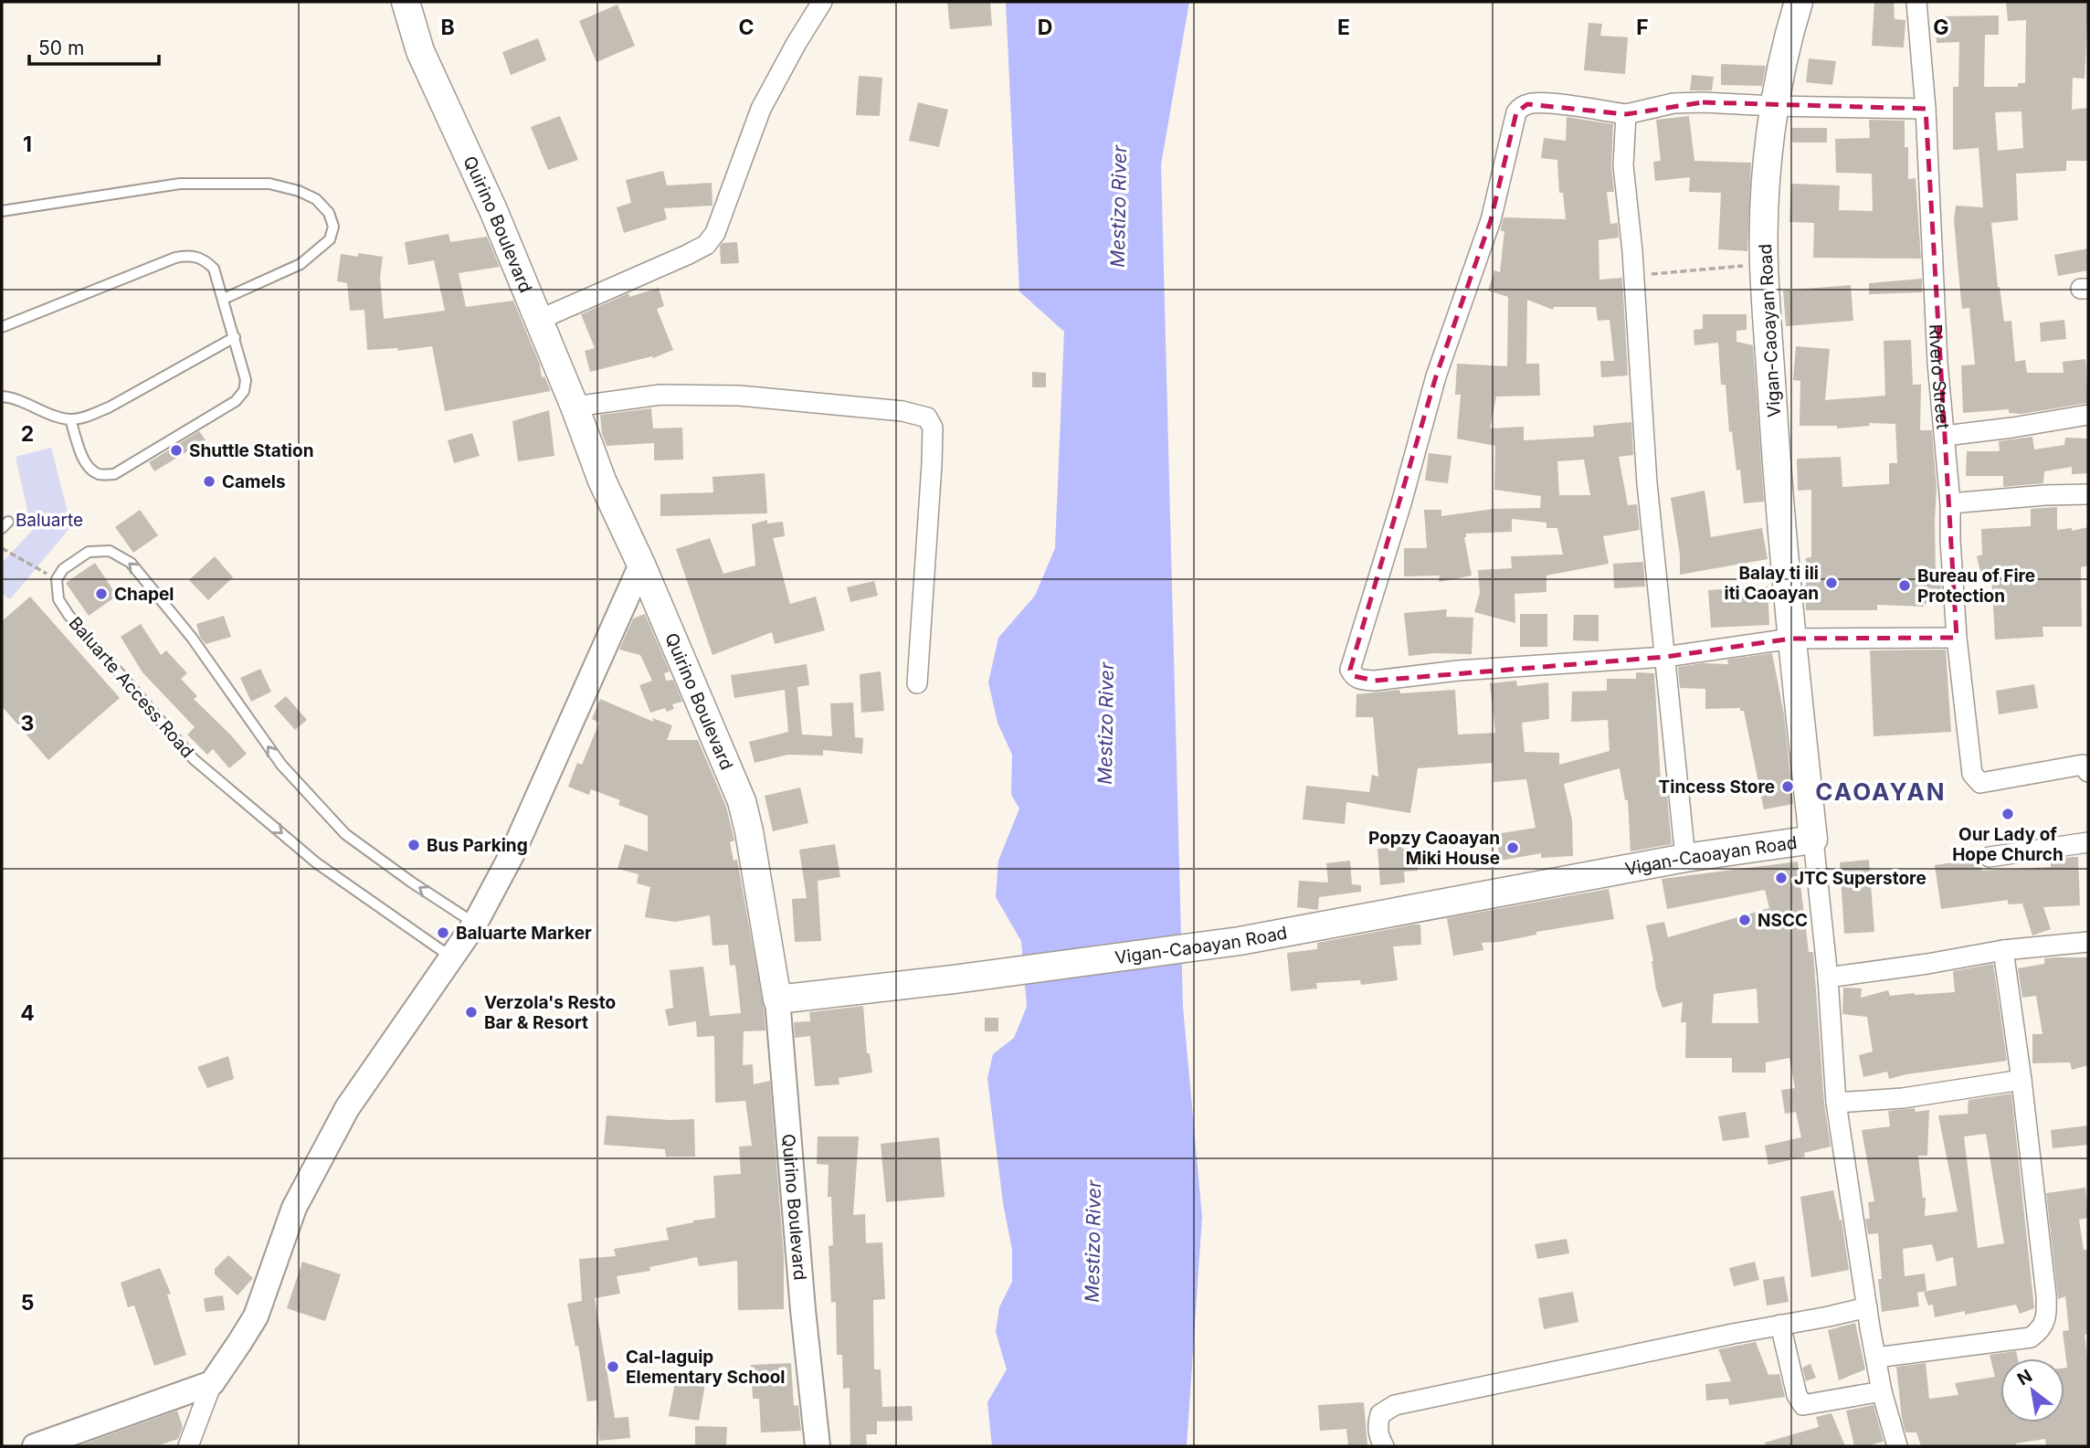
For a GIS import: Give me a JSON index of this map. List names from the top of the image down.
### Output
{
  "streets": {
    "main road": ["Quirino Boulevard", "Vigan-Caoayan Road"],
    "street": ["Rivero Street"],
    "lane": ["Baluarte Access Road"]
  },
  "crossings": [
    ["Quirino Boulevard", "Vigan-Caoayan Road"]
  ],
  "districts": ["CAOAYAN"],
  "water": ["Mestizo River"],
  "parks": ["Baluarte"],
  "places": [
    "Shuttle Station",
    "Camels",
    "Balay ti ili iti Caoayan",
    "Bureau of Fire Protection",
    "Chapel",
    "Tincess Store",
    "Our Lady of Hope Church",
    "Bus Parking",
    "Popzy Caoayan Miki House",
    "JTC Superstore",
    "NSCC",
    "Baluarte Marker",
    "Verzola's Resto Bar & Resort",
    "Cal-laguip Elementary School"
  ],
  "scale_bar": "50 m",
  "north": "top left",
  "grid": {
    "columns": [
      "B",
      "C",
      "D",
      "E",
      "F",
      "G"
    ],
    "rows": [
      "1",
      "2",
      "3",
      "4",
      "5"
    ]
  }
}
